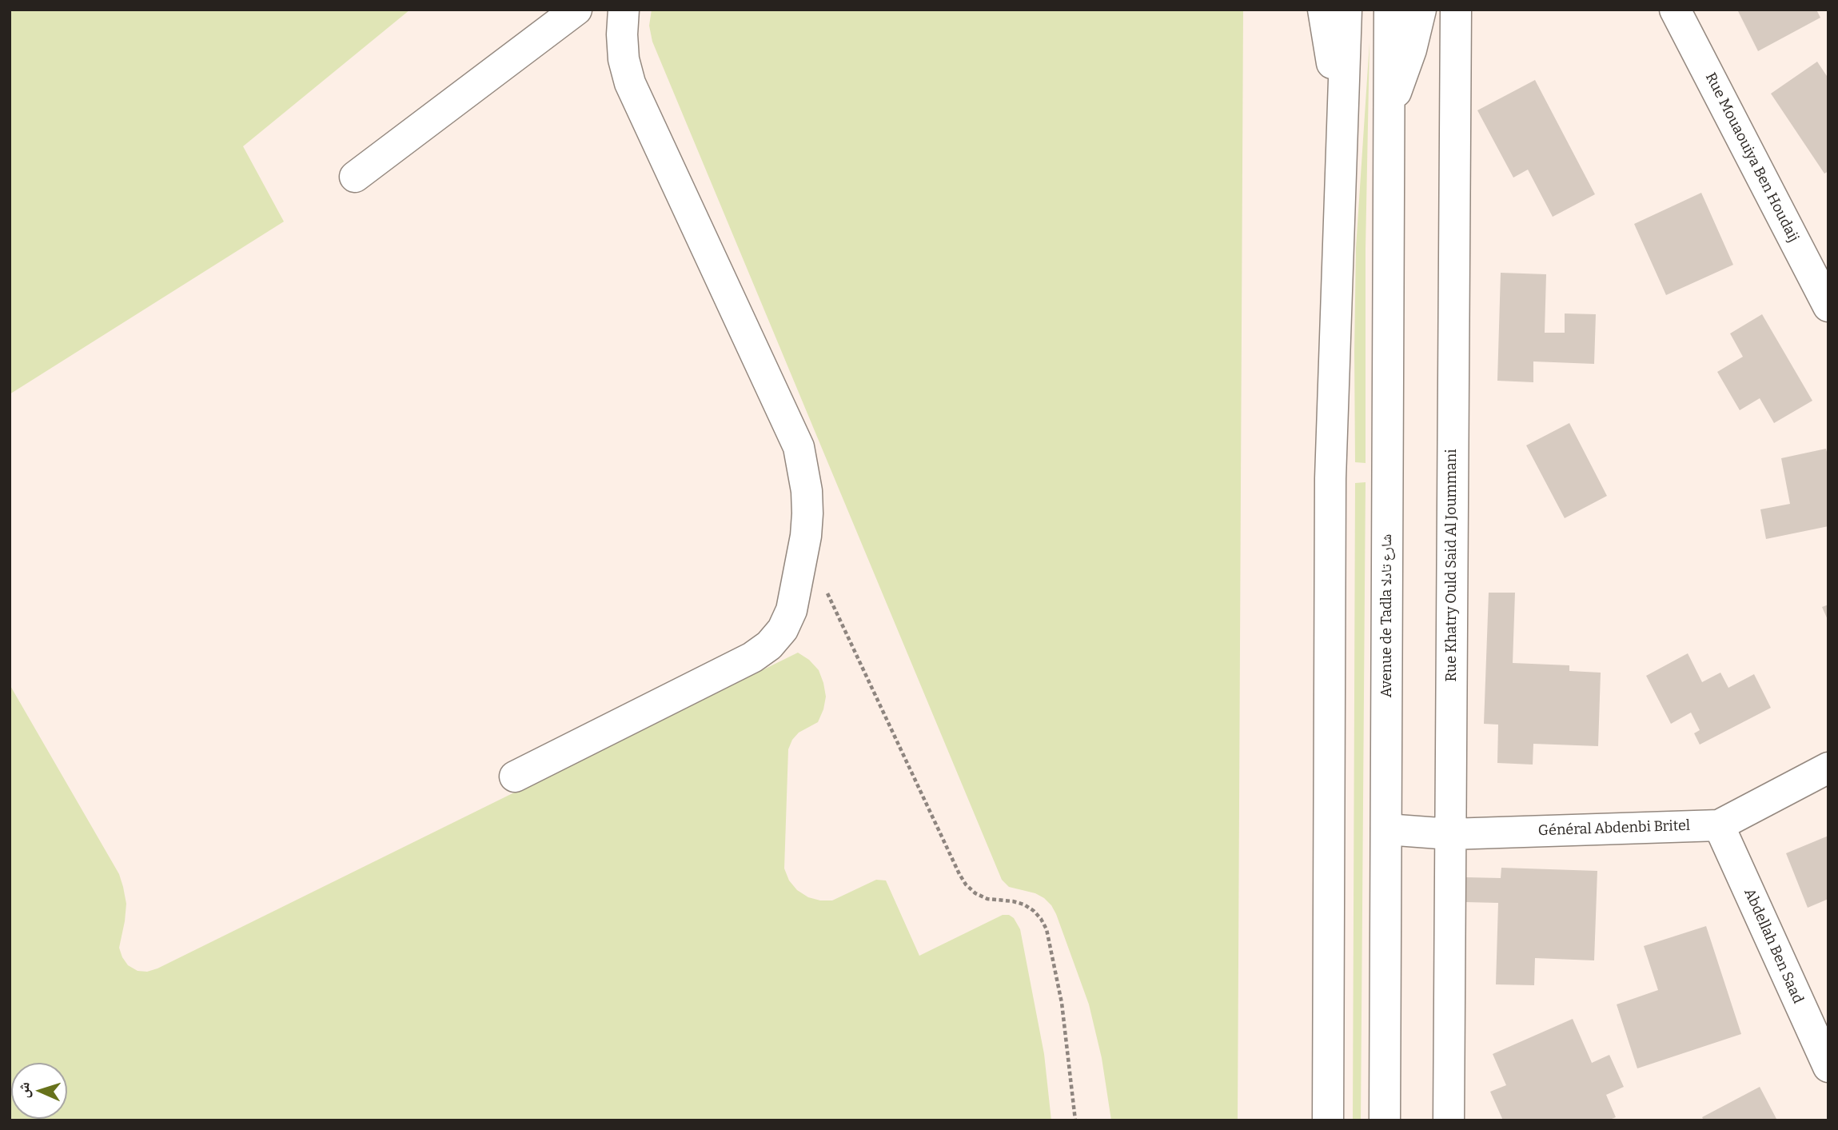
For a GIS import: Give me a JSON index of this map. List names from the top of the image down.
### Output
{
  "streets": {
    "main road": [
      "Rue Mouaouiya Ben Houdaij",
      "Rue Khatry Ould Said Al Joummani",
      "Avenue de Tadla شارع تادلا",
      "Général Abdenbi Britel",
      "Abdellah Ben Saad"
    ]
  },
  "crossings": [
    ["Rue Khatry Ould Said Al Joummani", "Général Abdenbi Britel"],
    ["Avenue de Tadla شارع تادلا", "Général Abdenbi Britel"],
    ["Général Abdenbi Britel", "Abdellah Ben Saad"]
  ],
  "north": "left"
}
